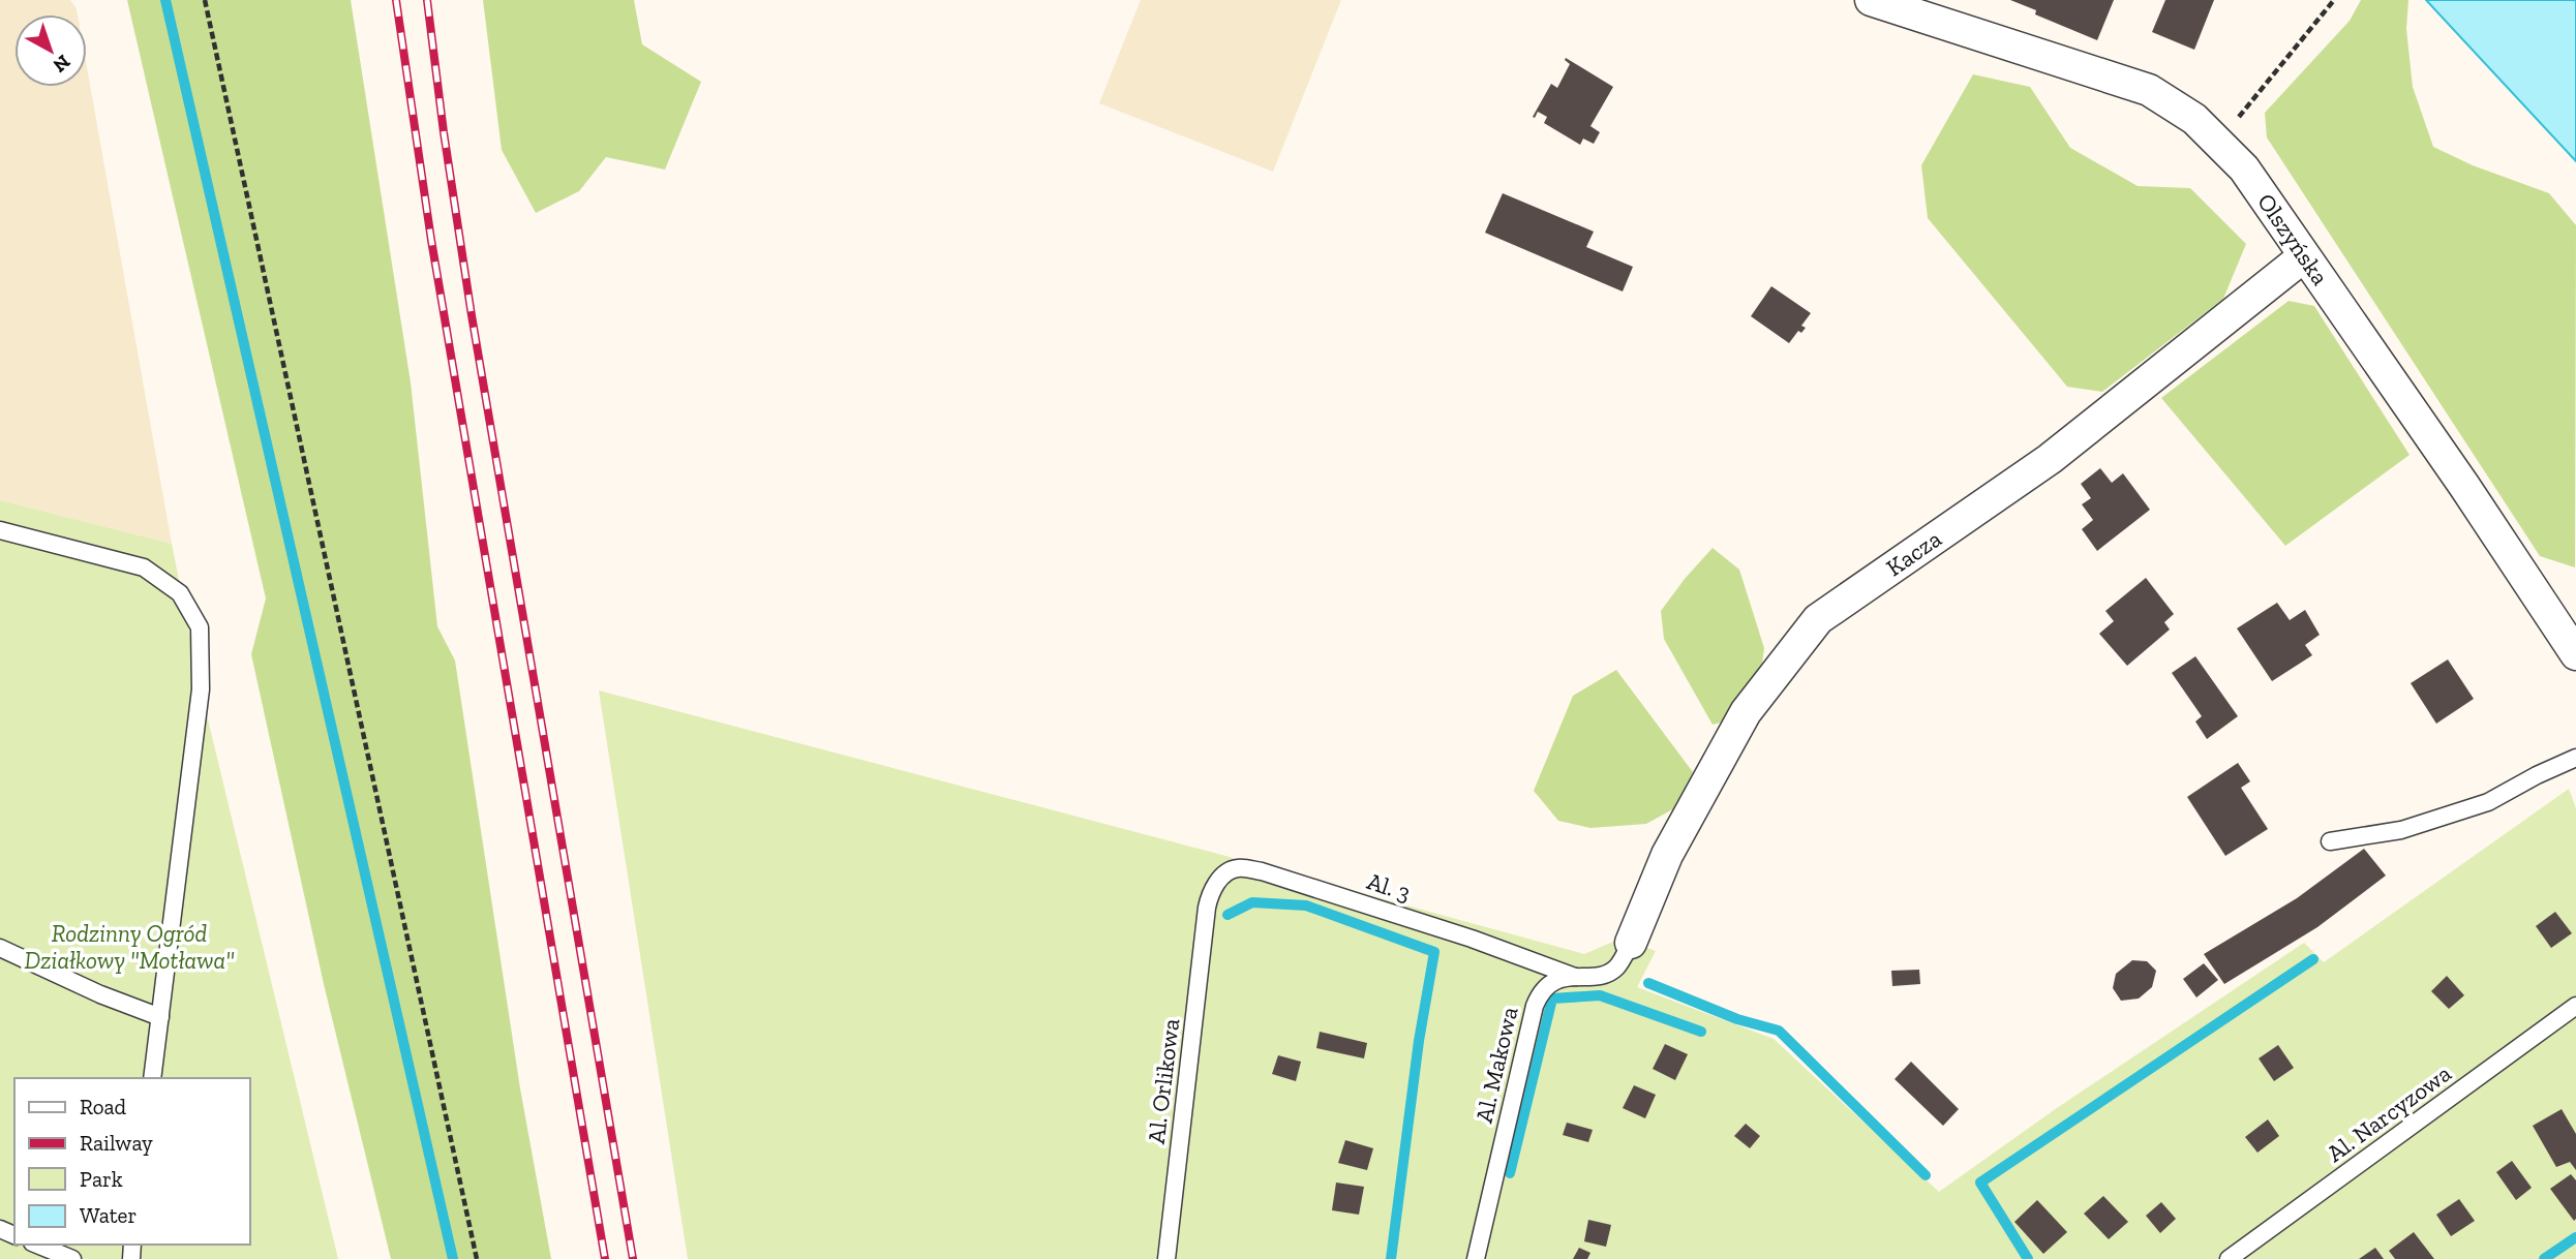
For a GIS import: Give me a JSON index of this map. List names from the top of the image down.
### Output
{
  "streets": {
    "street": ["Olszyńska", "Kacza"],
    "lane": [
      "Al. 3",
      "Al. Makowa",
      "Al. Orlikowa",
      "Al. Narcyzowa"
    ]
  },
  "crossings": [
    ["Olszyńska", "Kacza"],
    ["Kacza", "Al. Makowa"],
    ["Al. 3", "Al. Makowa"],
    ["Al. 3", "Al. Orlikowa"]
  ],
  "parks": ["Rodzinny Ogród Działkowy \"Motława\""],
  "legend": [
    "Road",
    "Railway",
    "Park",
    "Water"
  ],
  "north": "bottom right"
}
